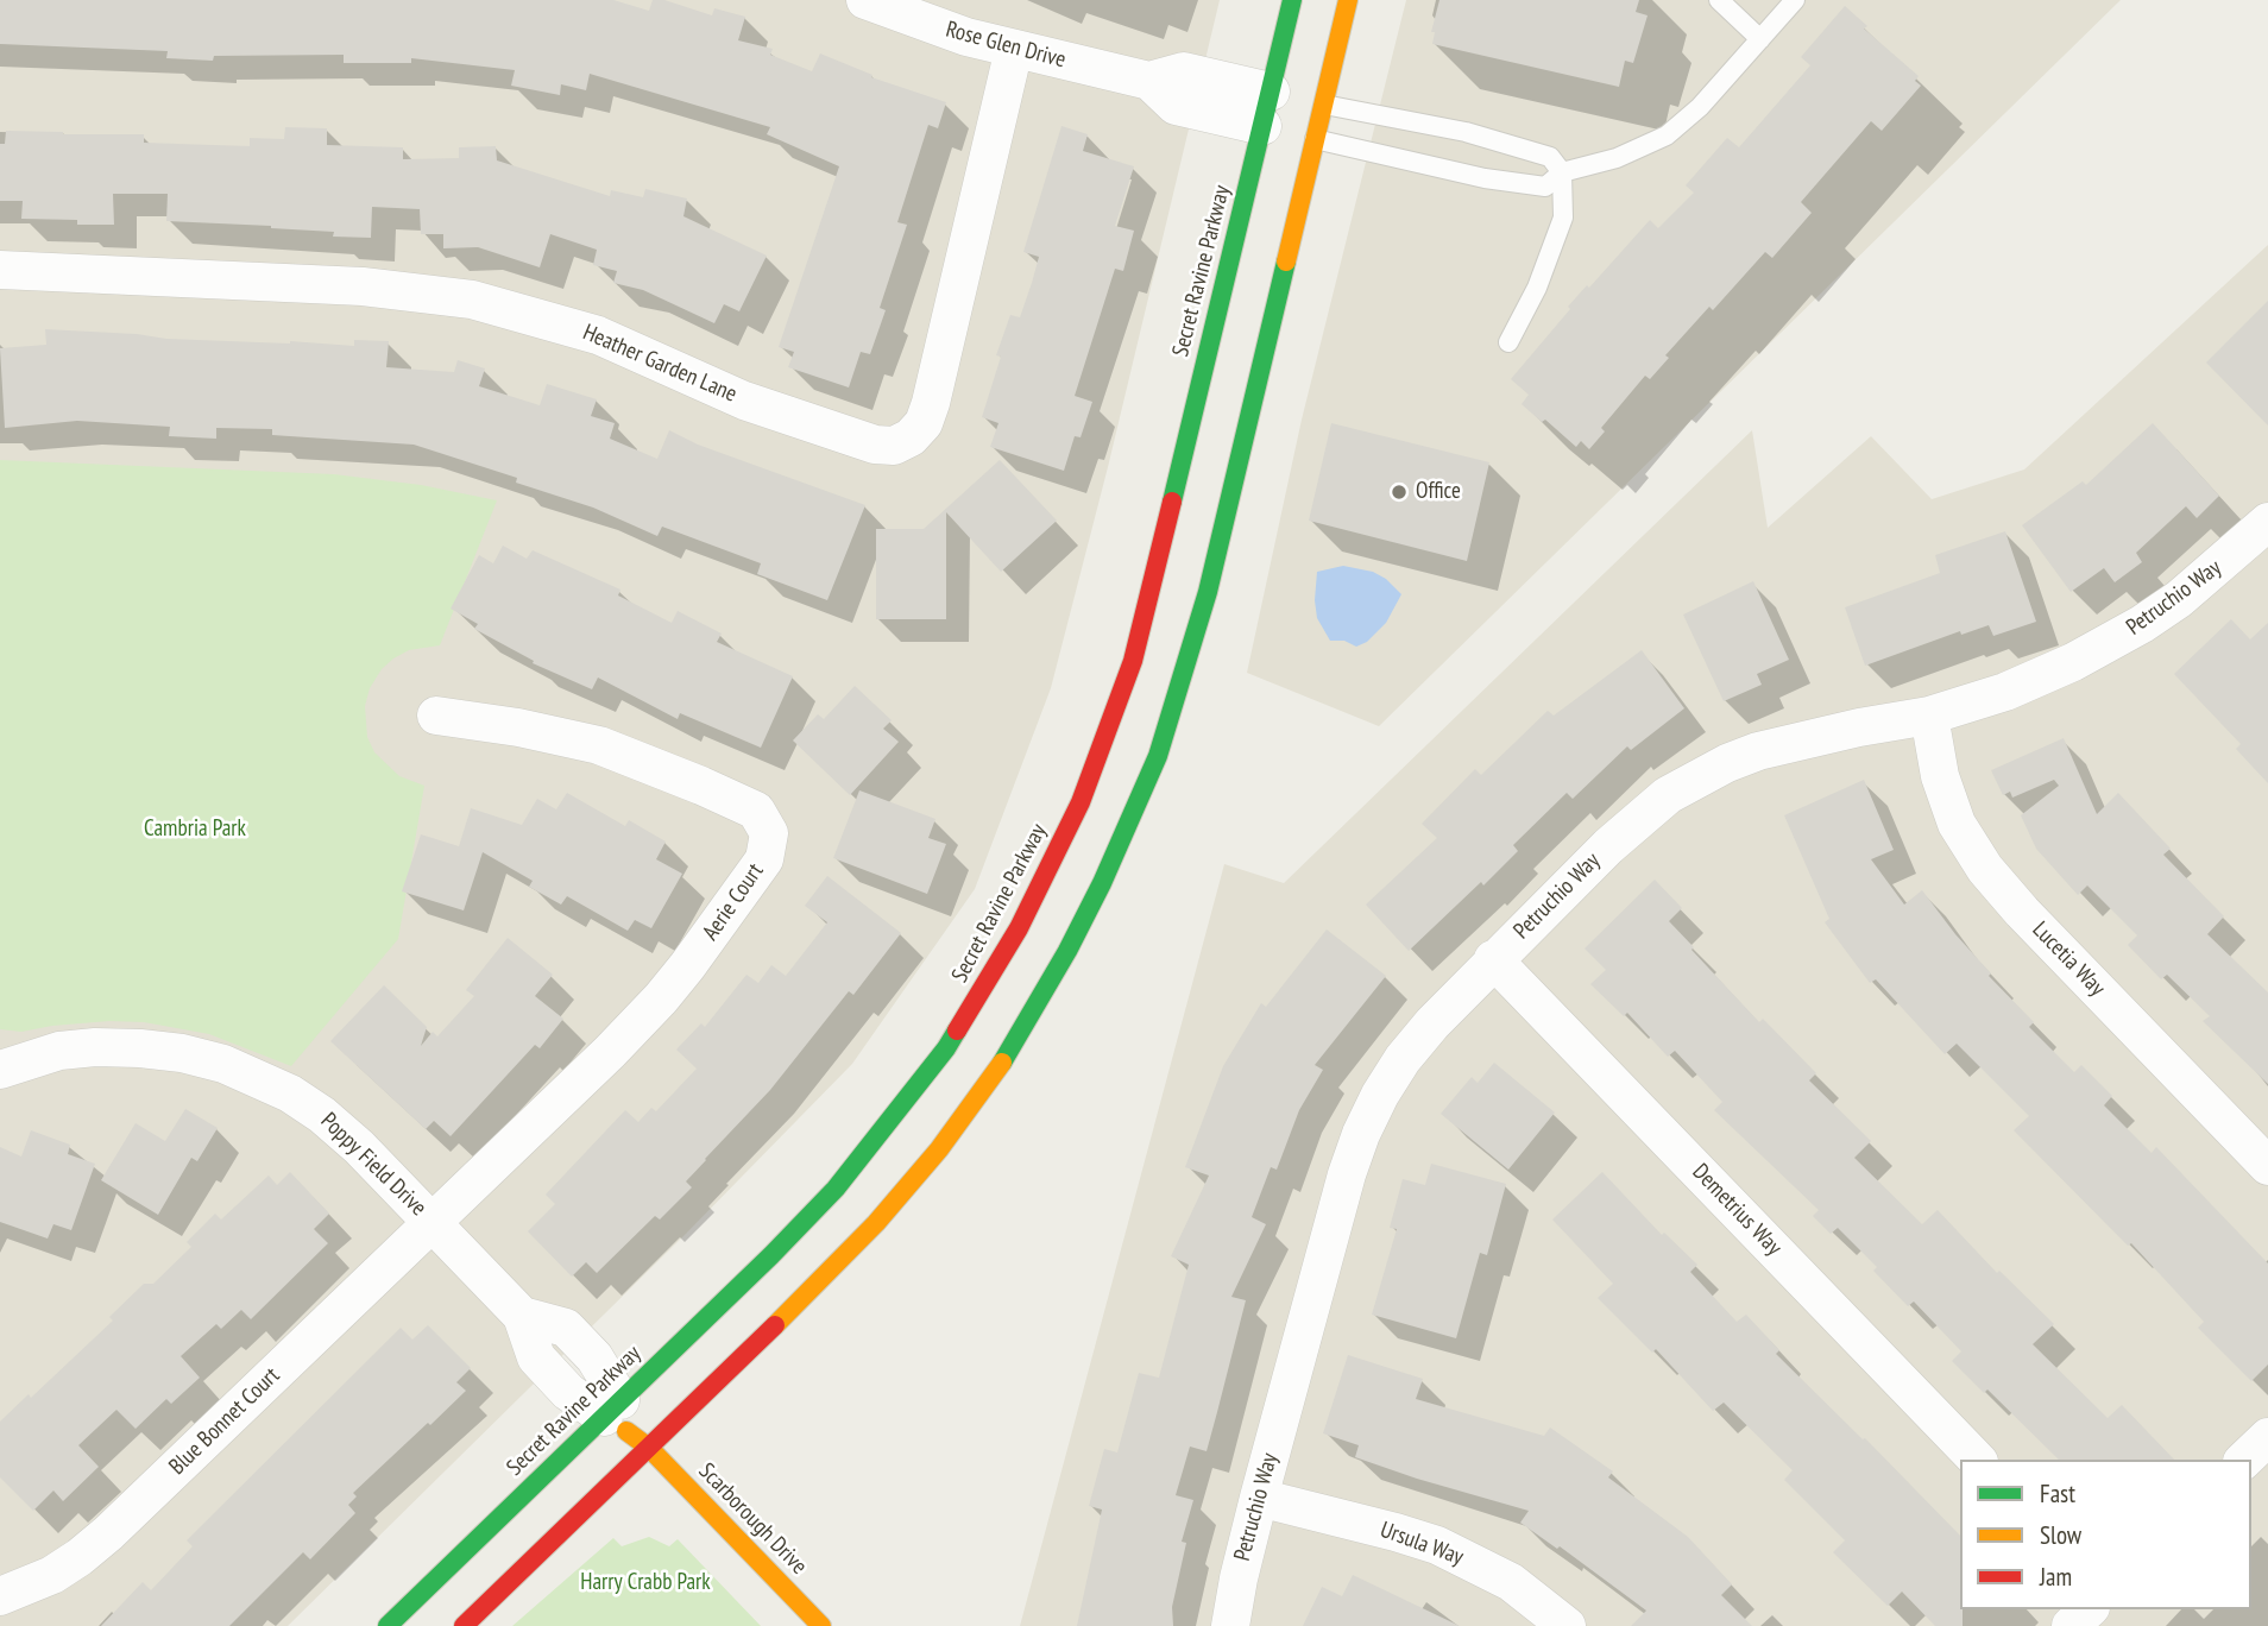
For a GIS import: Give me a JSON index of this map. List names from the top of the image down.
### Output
{
  "streets": {
    "main road": ["Secret Ravine Parkway", "Scarborough Drive"],
    "street": [
      "Rose Glen Drive",
      "Heather Garden Lane",
      "Petruchio Way",
      "Aerie Court",
      "Lucetia Way",
      "Poppy Field Drive",
      "Demetrius Way",
      "Blue Bonnet Court",
      "Ursula Way"
    ]
  },
  "crossings": [
    ["Rose Glen Drive", "Secret Ravine Parkway"],
    ["Rose Glen Drive", "Heather Garden Lane"],
    ["Secret Ravine Parkway", "Poppy Field Drive"],
    ["Secret Ravine Parkway", "Scarborough Drive"],
    ["Petruchio Way", "Lucetia Way"],
    ["Petruchio Way", "Demetrius Way"],
    ["Petruchio Way", "Ursula Way"],
    ["Aerie Court", "Poppy Field Drive"],
    ["Aerie Court", "Blue Bonnet Court"],
    ["Poppy Field Drive", "Blue Bonnet Court"],
    ["Poppy Field Drive", "Scarborough Drive"]
  ],
  "parks": ["Cambria Park", "Harry Crabb Park"],
  "places": ["Office"],
  "legend": ["Fast", "Slow", "Jam"]
}
